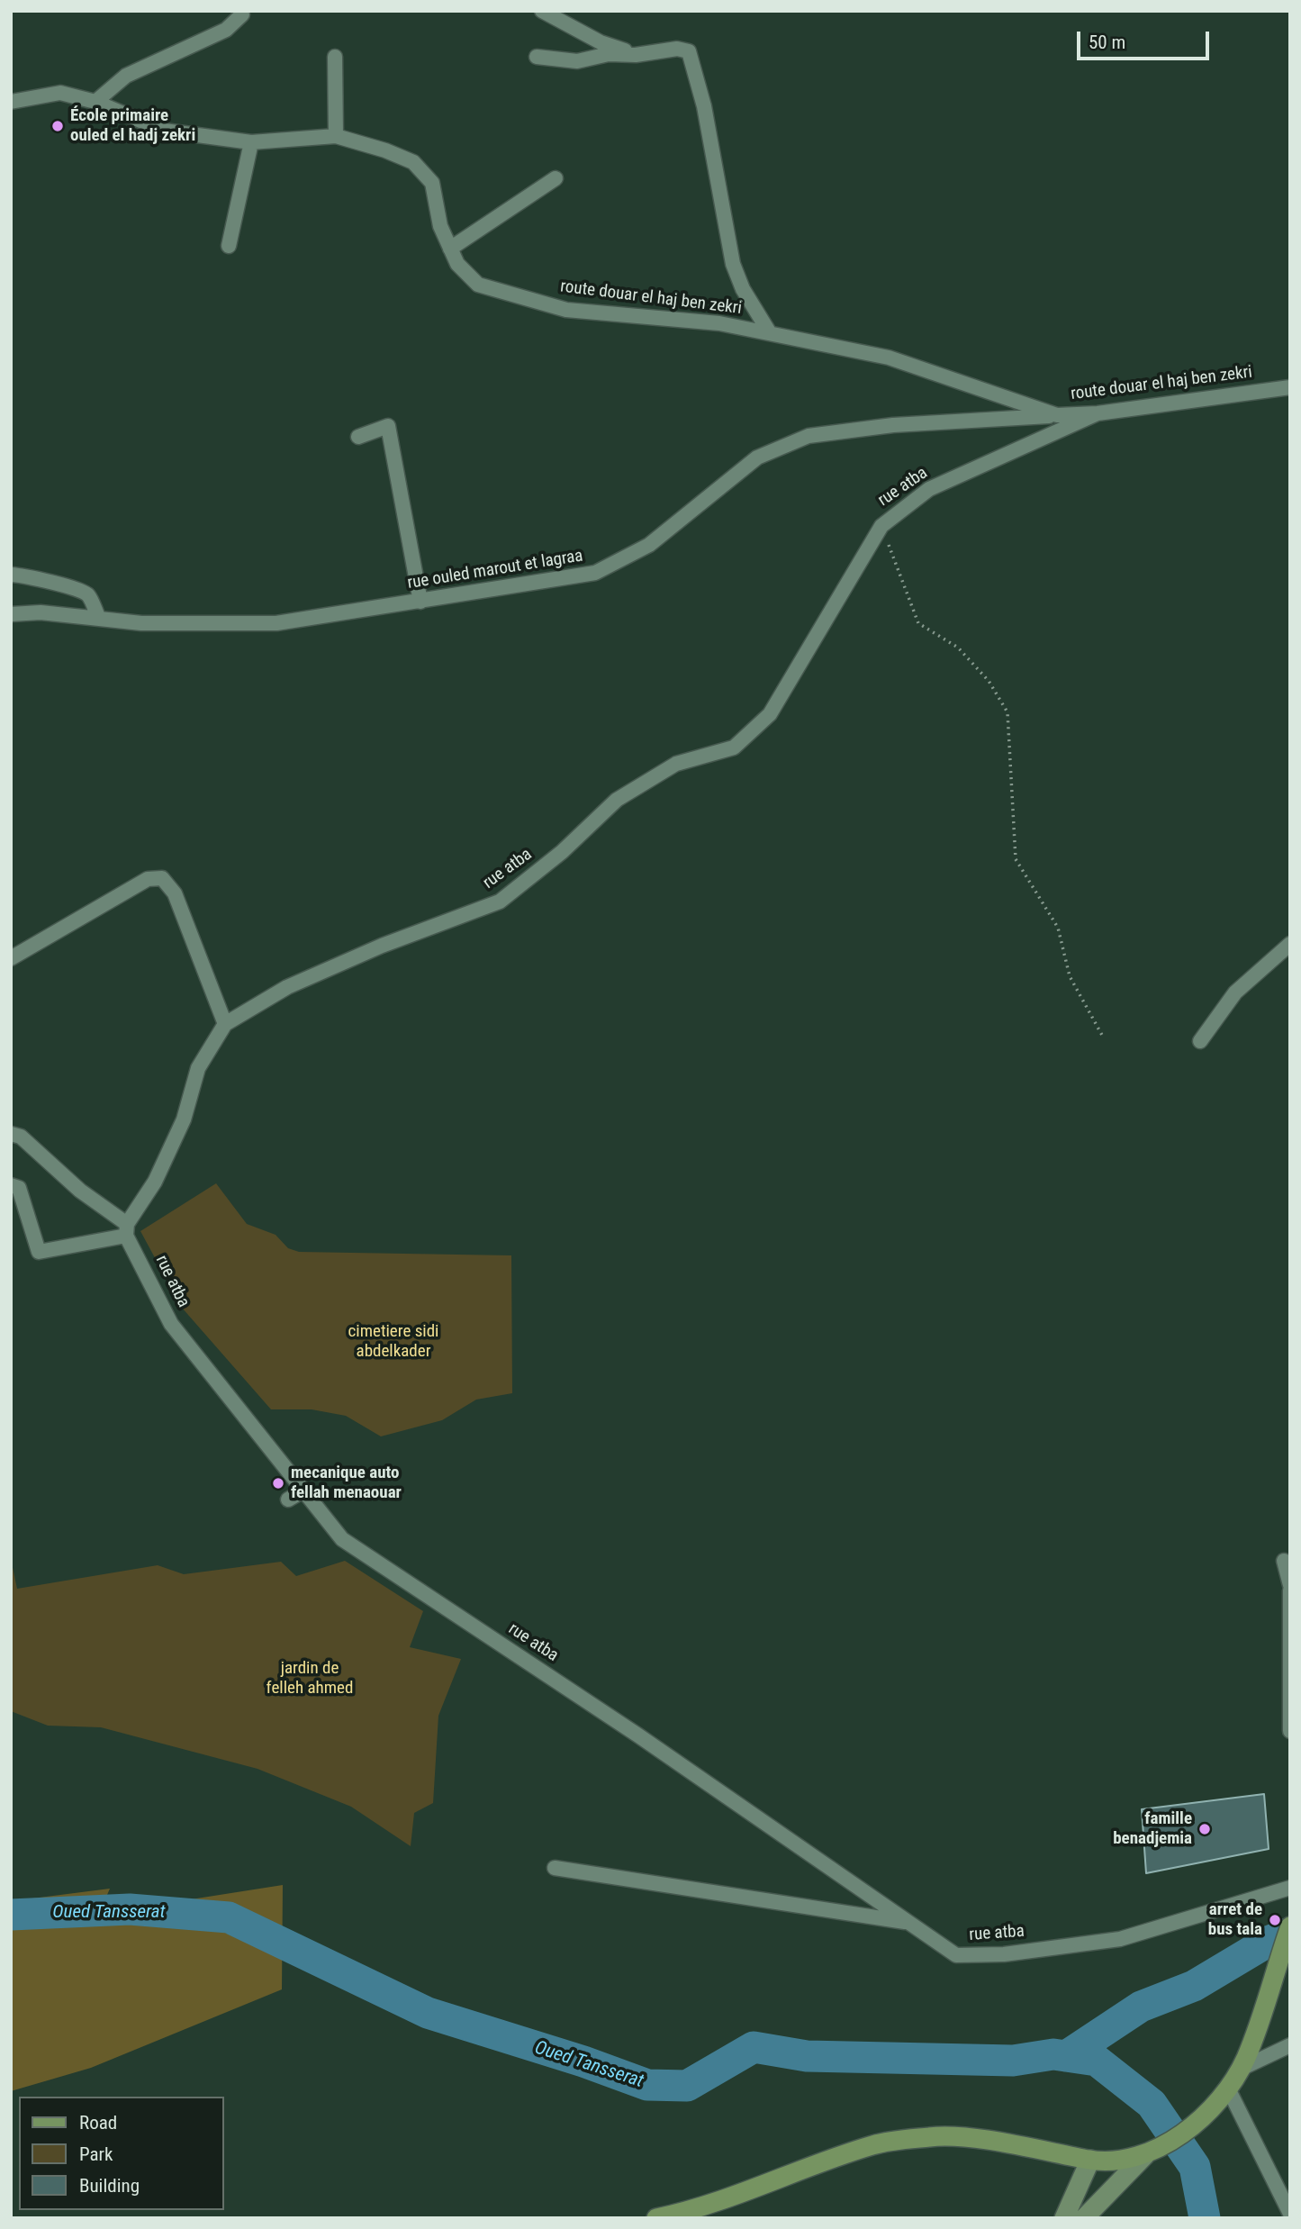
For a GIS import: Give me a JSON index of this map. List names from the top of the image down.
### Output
{
  "streets": {
    "street": ["route douar el haj ben zekri", "rue atba", "rue ouled marout et lagraa"]
  },
  "crossings": [
    ["route douar el haj ben zekri", "rue atba"],
    ["route douar el haj ben zekri", "rue ouled marout et lagraa"]
  ],
  "water": ["Oued Tansserat"],
  "parks": ["cimetiere sidi abdelkader", "jardin de felleh ahmed"],
  "places": [
    "École primaire ouled el hadj zekri",
    "mecanique auto fellah menaouar",
    "famille benadjemia",
    "arret de bus tala"
  ],
  "legend": ["Road", "Park", "Building"],
  "scale_bar": "50 m"
}
